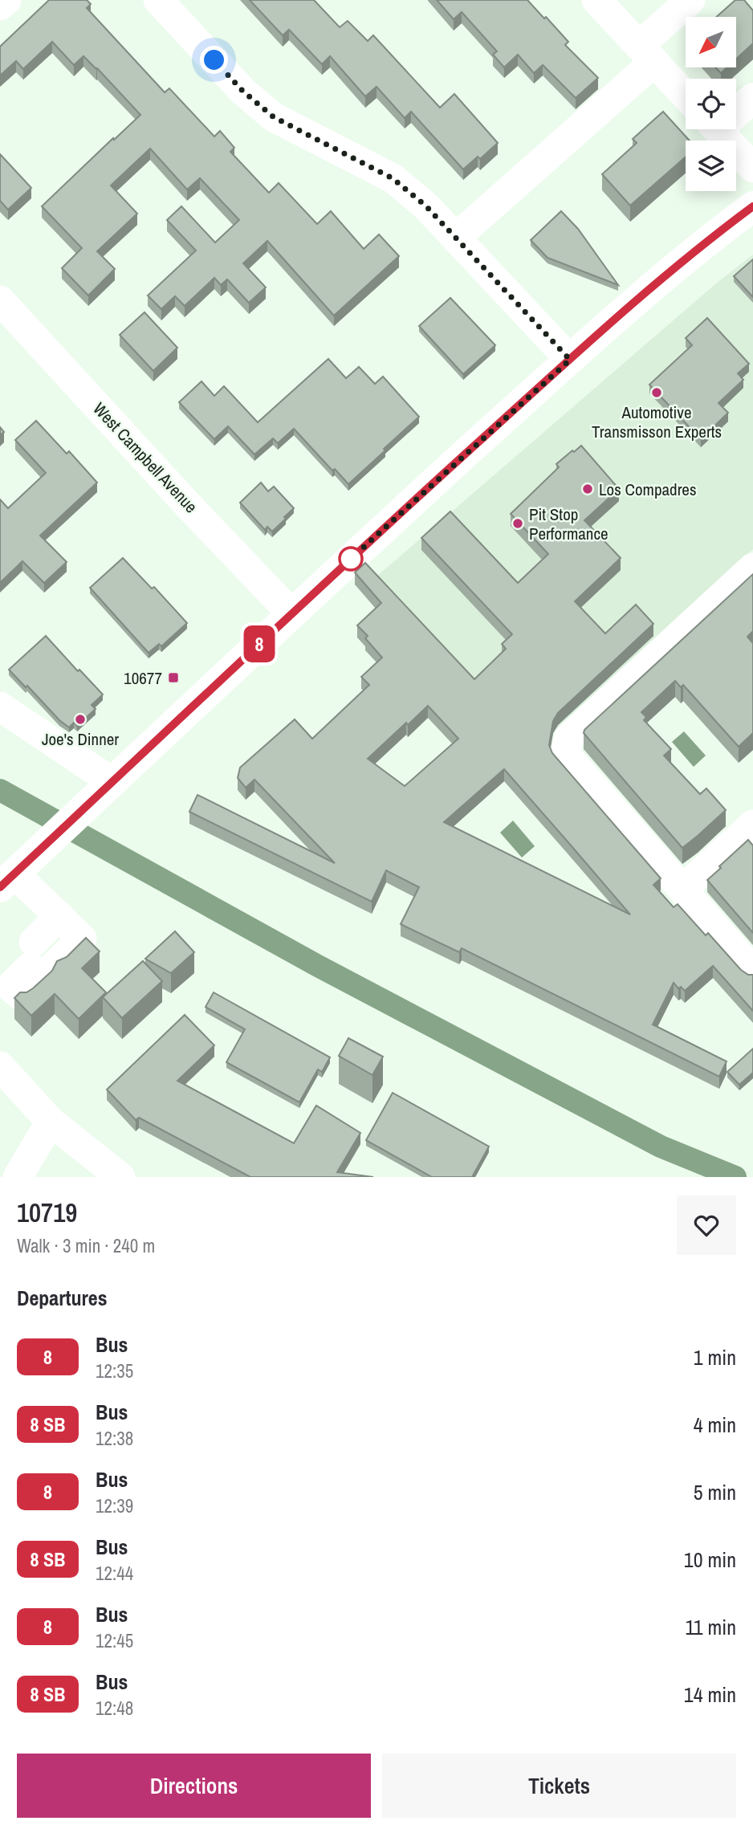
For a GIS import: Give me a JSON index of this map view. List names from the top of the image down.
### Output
{
  "streets": {
    "street": ["West Campbell Avenue"]
  },
  "places": {
    "other": [
      "Automotive Transmisson Experts",
      "Los Compadres",
      "Pit Stop Performance",
      "Joe's Dinner"
    ],
    "transit": ["10677"]
  },
  "lines": ["bus line 8"],
  "north": "bottom left",
  "page": {
    "on_map": "8",
    "heading": [
      ["10719", "Walk · 3 min · 240 m"],
      "Departures"
    ],
    "list": [
      {
        "mark": "8",
        "name": "Bus",
        "note": "12:35",
        "value": "1 min"
      },
      {
        "mark": "8 SB",
        "name": "Bus",
        "note": "12:38",
        "value": "4 min"
      },
      {
        "mark": "8",
        "name": "Bus",
        "note": "12:39",
        "value": "5 min"
      },
      {
        "mark": "8 SB",
        "name": "Bus",
        "note": "12:44",
        "value": "10 min"
      },
      {
        "mark": "8",
        "name": "Bus",
        "note": "12:45",
        "value": "11 min"
      },
      {
        "mark": "8 SB",
        "name": "Bus",
        "note": "12:48",
        "value": "14 min"
      }
    ],
    "buttons": ["Directions", "Tickets"]
  }
}
